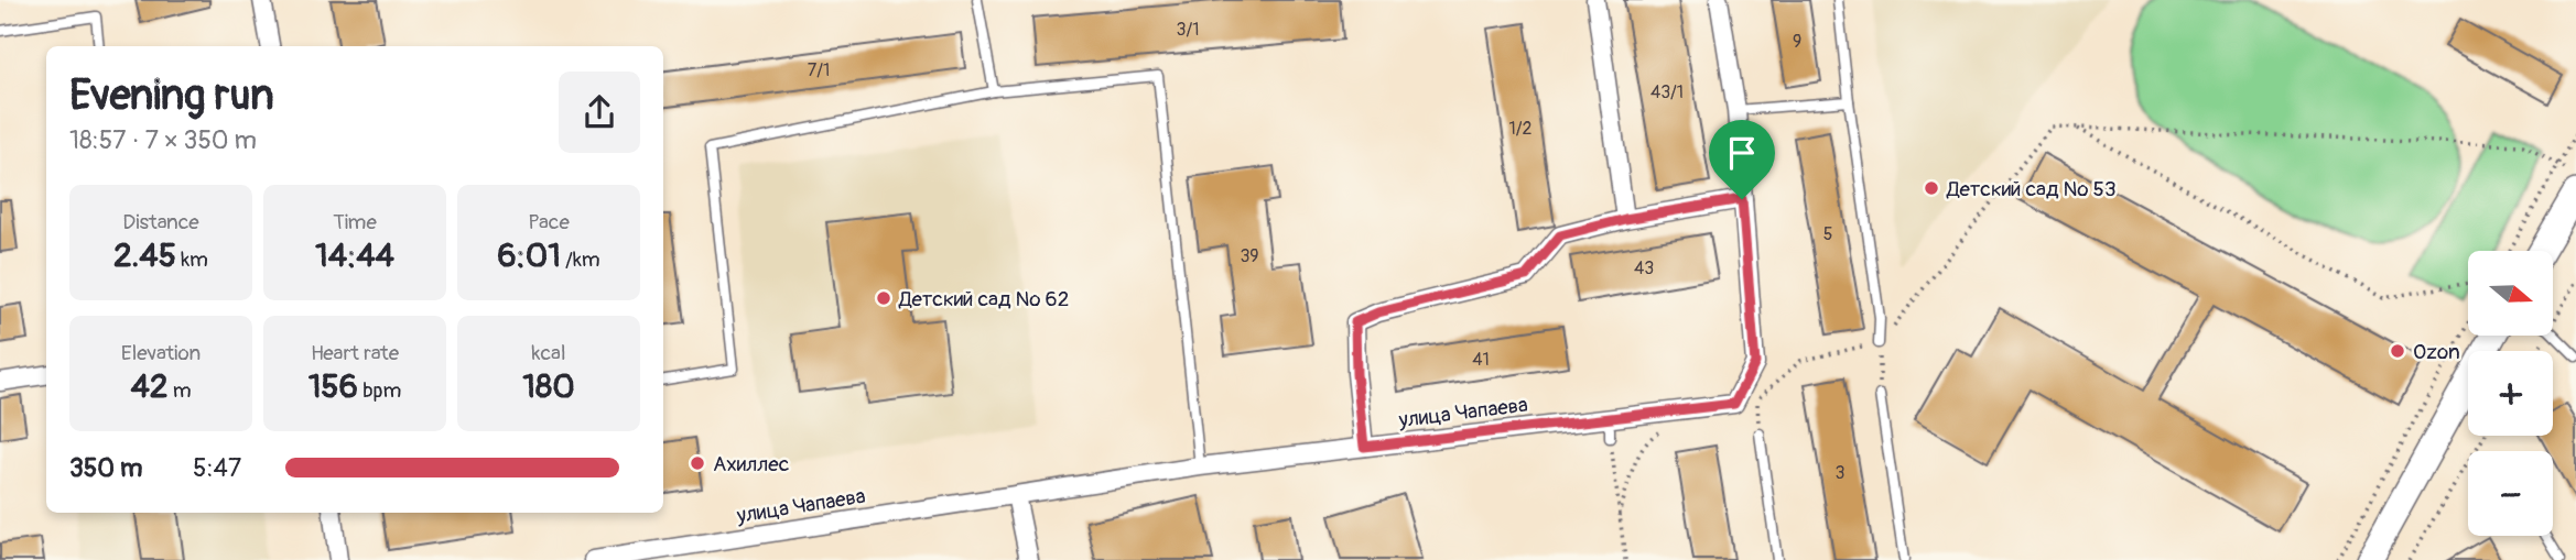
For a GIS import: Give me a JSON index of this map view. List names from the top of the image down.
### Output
{
  "streets": {
    "street": ["улица Чапаева"]
  },
  "places": [
    "Детский сад № 53",
    "Детский сад № 62",
    "Ozon",
    "Ахиллес"
  ],
  "house_numbers": [
    "3/1",
    "9",
    "7/1",
    "43/1",
    "1/2",
    "5",
    "39",
    "43",
    "41",
    "3"
  ],
  "north": "right",
  "page": {
    "heading": ["Evening run", "18:57 · 7 × 350 m"],
    "stats": [
      ["Distance", "2.45 km"],
      ["Time", "14:44"],
      ["Pace", "6:01 /km"],
      ["Elevation", "42 m"],
      ["Heart rate", "156 bpm"],
      ["kcal", "180"]
    ],
    "map_buttons": ["+", "−"],
    "list": [
      {
        "name": "350 m",
        "note": "5:47"
      }
    ]
  }
}
